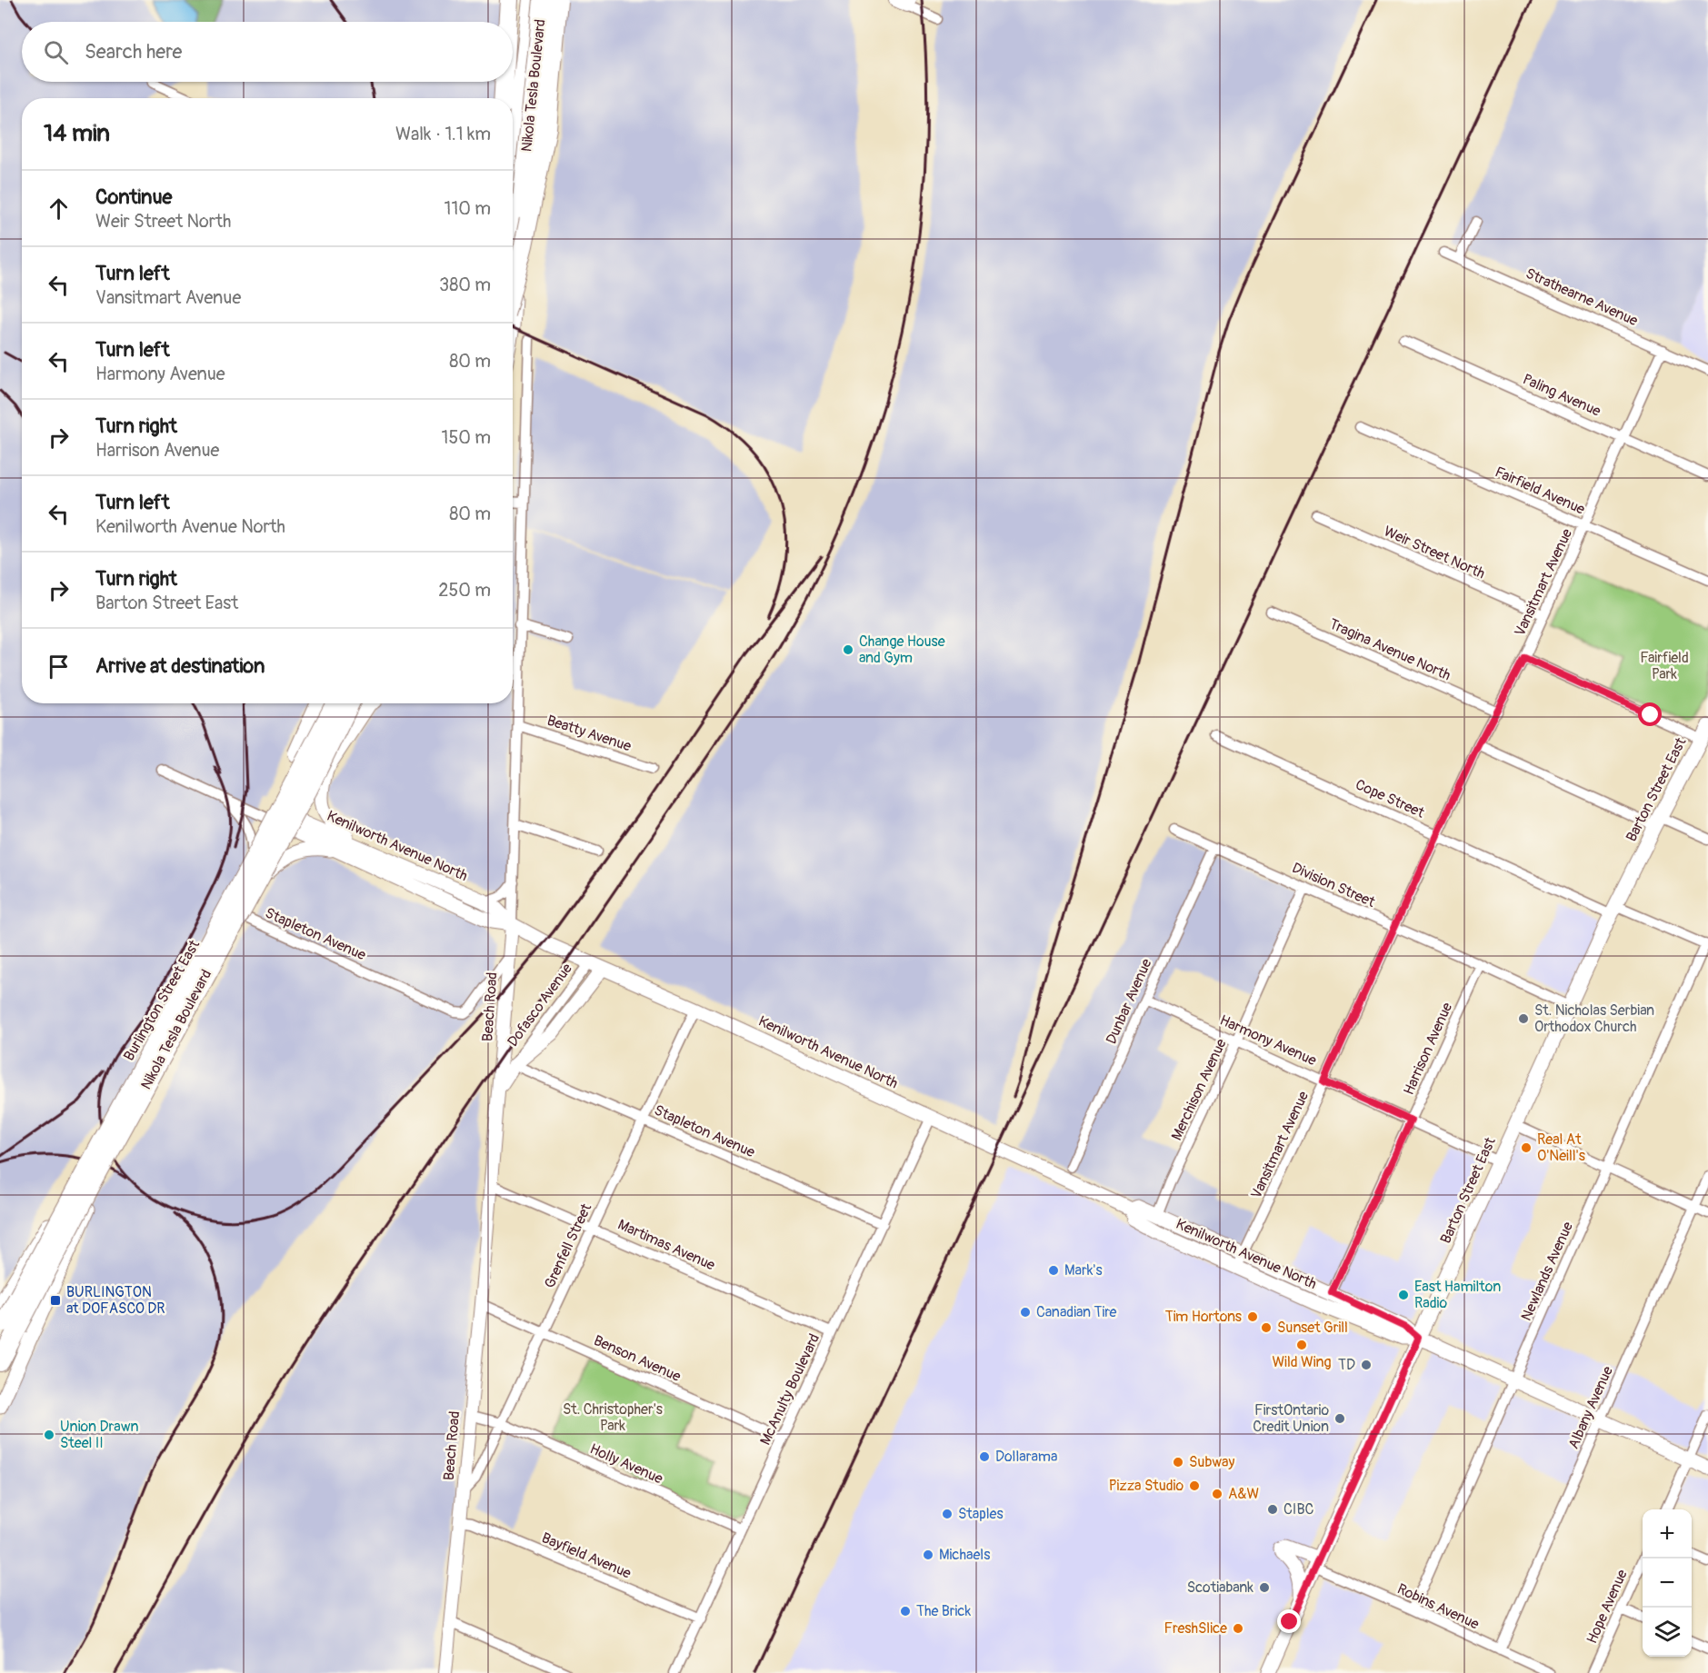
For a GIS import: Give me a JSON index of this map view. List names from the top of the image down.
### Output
{
  "streets": {
    "highway": ["Nikola Tesla Boulevard"],
    "main road": ["Barton Street East", "Kenilworth Avenue North", "Burlington Street East"],
    "street": [
      "Strathearne Avenue",
      "Paling Avenue",
      "Fairfield Avenue",
      "Weir Street North",
      "Vansitmart Avenue",
      "Tragina Avenue North",
      "Beatty Avenue",
      "Cope Street",
      "Division Street",
      "Stapleton Avenue",
      "Dunbar Avenue",
      "Dofasco Avenue",
      "Beach Road",
      "Harmony Avenue",
      "Harrison Avenue",
      "Merchison Avenue",
      "Martimas Avenue",
      "Grenfell Street",
      "Newlands Avenue",
      "Benson Avenue",
      "McAnulty Boulevard",
      "Albany Avenue",
      "Holly Avenue",
      "Bayfield Avenue",
      "Robins Avenue",
      "Hope Avenue"
    ]
  },
  "crossings": [
    ["Strathearne Avenue", "Vansitmart Avenue"],
    ["Paling Avenue", "Vansitmart Avenue"],
    ["Fairfield Avenue", "Vansitmart Avenue"],
    ["Weir Street North", "Vansitmart Avenue"],
    ["Vansitmart Avenue", "Tragina Avenue North"],
    ["Vansitmart Avenue", "Cope Street"],
    ["Vansitmart Avenue", "Kenilworth Avenue North"],
    ["Vansitmart Avenue", "Division Street"],
    ["Vansitmart Avenue", "Harmony Avenue"],
    ["Beatty Avenue", "Beach Road"],
    ["Barton Street East", "Cope Street"],
    ["Barton Street East", "Kenilworth Avenue North"],
    ["Barton Street East", "Division Street"],
    ["Barton Street East", "Harmony Avenue"],
    ["Barton Street East", "Robins Avenue"],
    ["Cope Street", "Newlands Avenue"],
    ["Kenilworth Avenue North", "Burlington Street East"],
    ["Kenilworth Avenue North", "Dofasco Avenue"],
    ["Kenilworth Avenue North", "Beach Road"],
    ["Kenilworth Avenue North", "Harrison Avenue"],
    ["Kenilworth Avenue North", "Merchison Avenue"],
    ["Kenilworth Avenue North", "Grenfell Street"],
    ["Kenilworth Avenue North", "Newlands Avenue"],
    ["Kenilworth Avenue North", "McAnulty Boulevard"],
    ["Kenilworth Avenue North", "Albany Avenue"],
    ["Division Street", "Dunbar Avenue"],
    ["Division Street", "Harrison Avenue"],
    ["Division Street", "Merchison Avenue"],
    ["Stapleton Avenue", "Burlington Street East"],
    ["Stapleton Avenue", "Dofasco Avenue"],
    ["Stapleton Avenue", "Beach Road"],
    ["Stapleton Avenue", "Grenfell Street"],
    ["Stapleton Avenue", "McAnulty Boulevard"],
    ["Dunbar Avenue", "Harmony Avenue"],
    ["Dofasco Avenue", "Beach Road"],
    ["Beach Road", "Martimas Avenue"],
    ["Beach Road", "Grenfell Street"],
    ["Beach Road", "Benson Avenue"],
    ["Beach Road", "Holly Avenue"],
    ["Beach Road", "Bayfield Avenue"],
    ["Harmony Avenue", "Harrison Avenue"],
    ["Harmony Avenue", "Merchison Avenue"],
    ["Martimas Avenue", "Grenfell Street"],
    ["Martimas Avenue", "McAnulty Boulevard"],
    ["Grenfell Street", "Benson Avenue"],
    ["Grenfell Street", "Holly Avenue"],
    ["Newlands Avenue", "Robins Avenue"],
    ["Benson Avenue", "McAnulty Boulevard"],
    ["McAnulty Boulevard", "Holly Avenue"],
    ["McAnulty Boulevard", "Bayfield Avenue"],
    ["Albany Avenue", "Robins Avenue"]
  ],
  "parks": ["Fairfield Park", "St. Christopher's Park"],
  "places": {
    "other": [
      "Change House and Gym",
      "St. Nicholas Serbian Orthodox Church",
      "Real At O'Neill's",
      "Mark's",
      "East Hamilton Radio",
      "Canadian Tire",
      "Tim Hortons",
      "Sunset Grill",
      "Wild Wing",
      "TD",
      "FirstOntario Credit Union",
      "Union Drawn Steel II",
      "Dollarama",
      "Subway",
      "Pizza Studio",
      "A&W",
      "CIBC",
      "Staples",
      "Michaels",
      "Scotiabank",
      "The Brick",
      "FreshSlice"
    ],
    "transit": ["BURLINGTON at DOFASCO DR"]
  },
  "page": {
    "search": "Search here",
    "heading": ["14 min", "Walk · 1.1 km"],
    "list": [
      ["Continue", "Weir Street North", "110 m"],
      ["Turn left", "Vansitmart Avenue", "380 m"],
      ["Turn left", "Harmony Avenue", "80 m"],
      ["Turn right", "Harrison Avenue", "150 m"],
      ["Turn left", "Kenilworth Avenue North", "80 m"],
      ["Turn right", "Barton Street East", "250 m"],
      "Arrive at destination"
    ],
    "map_buttons": ["+", "−"]
  }
}
